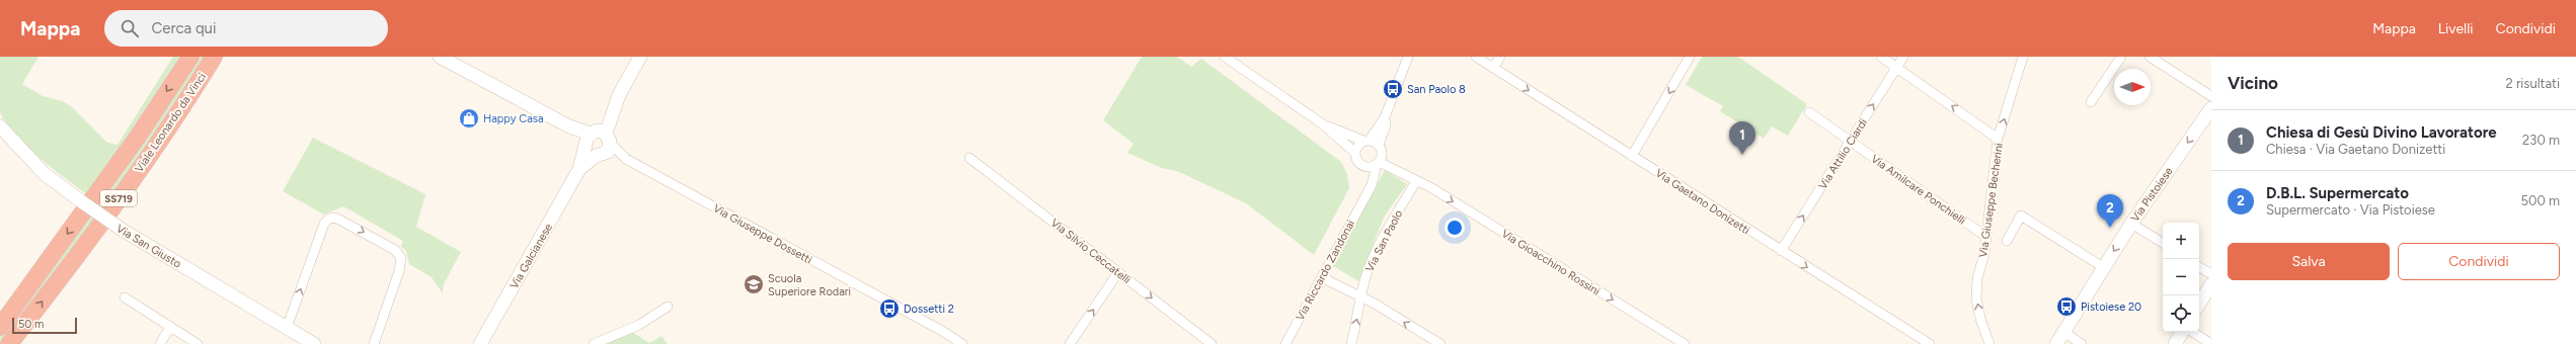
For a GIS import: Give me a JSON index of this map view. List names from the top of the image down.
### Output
{
  "streets": {
    "highway": ["Viale Leonardo da Vinci", "SS719"],
    "street": [
      "Via Attilio Ciardi",
      "Via Amilcare Ponchielli",
      "Via Pistoiese",
      "Via Giuseppe Becherini",
      "Via Gaetano Donizetti",
      "Via Giuseppe Dossetti",
      "Via San Paolo",
      "Via San Giusto",
      "Via Silvio Ceccatelli",
      "Via Galcianese",
      "Via Gioacchino Rossini",
      "Via Riccardo Zandonai"
    ]
  },
  "crossings": [
    ["Via Attilio Ciardi", "Via Amilcare Ponchielli"],
    ["Via Attilio Ciardi", "Via Gaetano Donizetti"],
    ["Via Amilcare Ponchielli", "Via Giuseppe Becherini"],
    ["Via Giuseppe Dossetti", "Via Galcianese"],
    ["Via San Paolo", "Via Gioacchino Rossini"]
  ],
  "one_way": [
    "Via Attilio Ciardi",
    "Via Giuseppe Becherini",
    "Via Gaetano Donizetti",
    "Via Silvio Ceccatelli",
    "Via Gioacchino Rossini"
  ],
  "places": {
    "bus stop": ["San Paolo 8", "Pistoiese 20", "Dossetti 2"],
    "shop": ["Happy Casa"],
    "school or university": ["Scuola Superiore Rodari"]
  },
  "scale_bar": "50 m",
  "north": "right",
  "page": {
    "header": "Mappa",
    "search": "Cerca qui",
    "nav": ["Mappa", "Livelli", "Condividi"],
    "heading": ["Vicino", "2 risultati"],
    "list": [
      {
        "mark": "1",
        "name": "Chiesa di Gesù Divino Lavoratore",
        "note": "Chiesa · Via Gaetano Donizetti",
        "value": "230 m"
      },
      {
        "mark": "2",
        "name": "D.B.L. Supermercato",
        "note": "Supermercato · Via Pistoiese",
        "value": "500 m"
      }
    ],
    "pins": ["1", "2"],
    "map_buttons": ["+", "−"],
    "buttons": ["Salva", "Condividi"],
    "scale": "50 m"
  }
}
